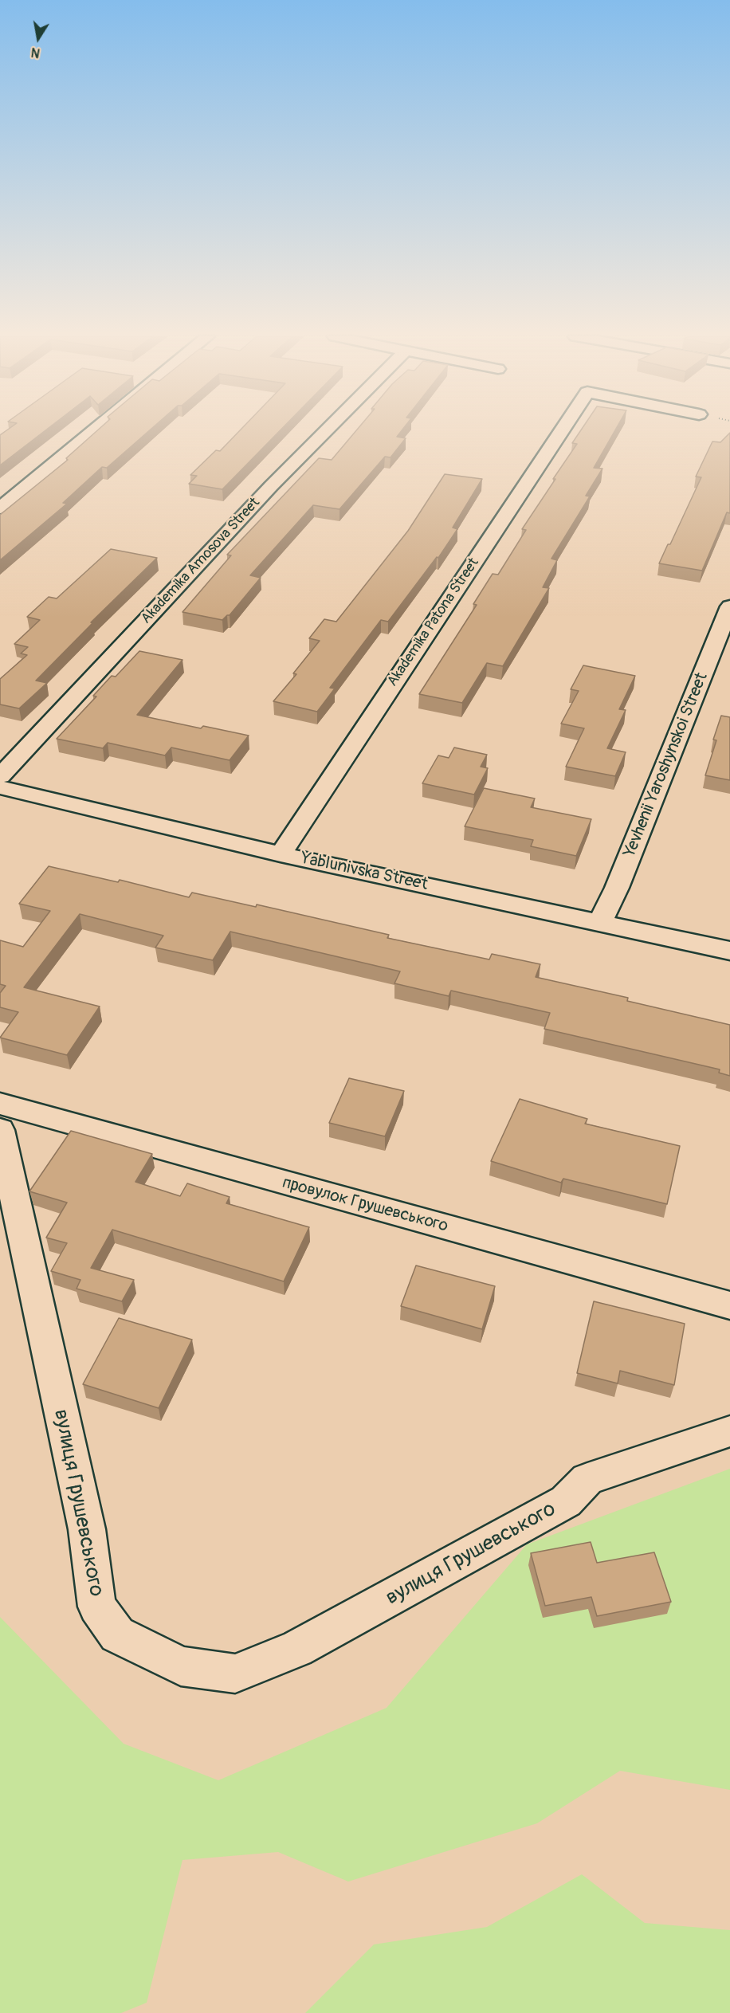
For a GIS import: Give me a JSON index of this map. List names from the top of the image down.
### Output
{
  "streets": {
    "street": [
      "Akademika Amosova Street",
      "Akademika Patona Street",
      "Yevhenii Yaroshynskoi Street",
      "Yablunivska Street",
      "провулок Грушевського",
      "вулиця Грушевського"
    ]
  },
  "crossings": [
    ["Akademika Patona Street", "Yablunivska Street"],
    ["Yevhenii Yaroshynskoi Street", "Yablunivska Street"]
  ],
  "north": "bottom"
}
